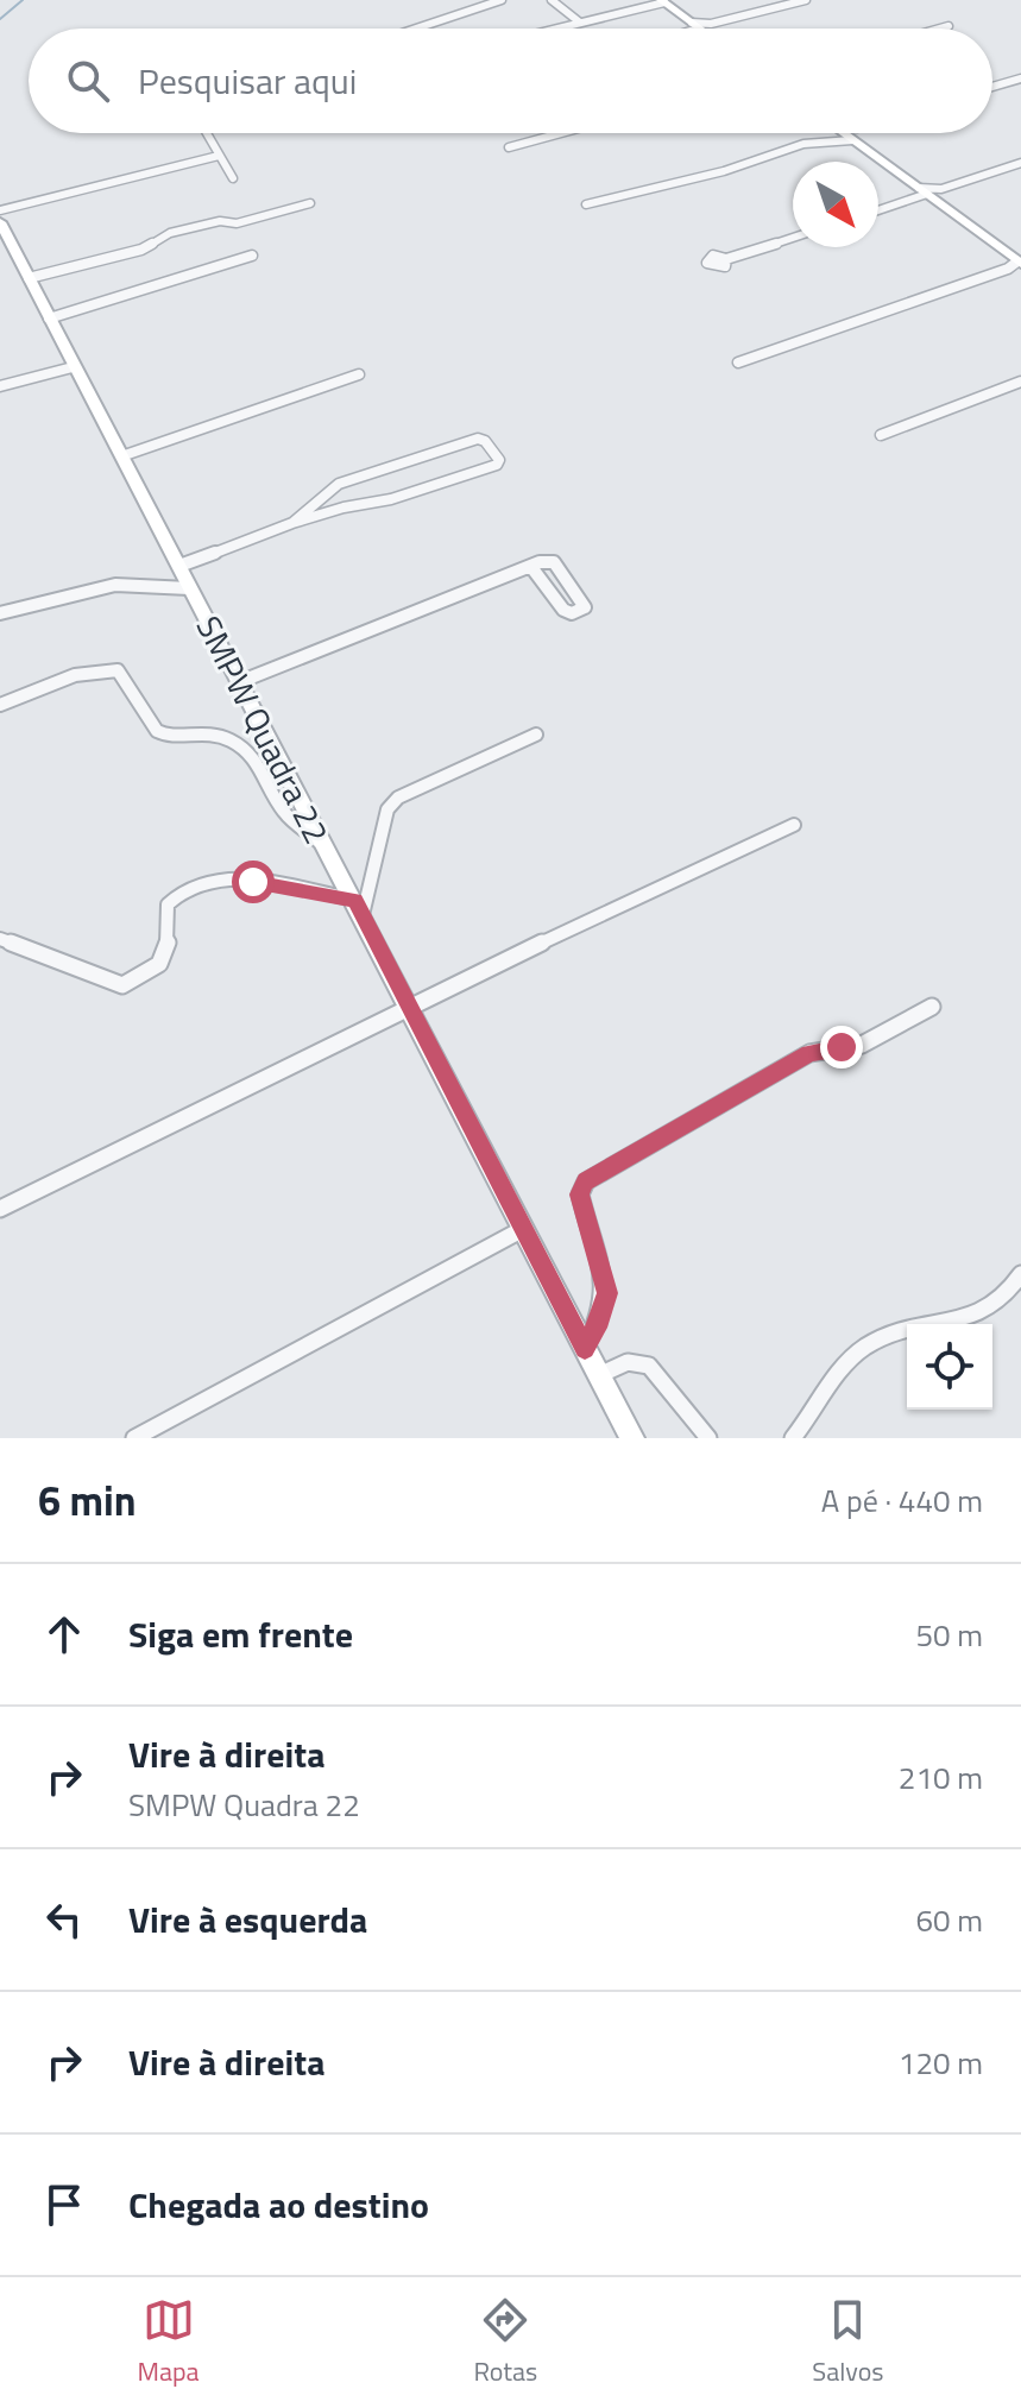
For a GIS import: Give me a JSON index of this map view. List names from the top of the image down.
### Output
{
  "streets": {
    "street": ["SMPW Quadra 22"]
  },
  "north": "bottom right",
  "page": {
    "search": "Pesquisar aqui",
    "heading": ["6 min", "A pé · 440 m"],
    "list": [
      ["Siga em frente", "50 m"],
      ["Vire à direita", "SMPW Quadra 22", "210 m"],
      ["Vire à esquerda", "60 m"],
      ["Vire à direita", "120 m"],
      "Chegada ao destino"
    ],
    "nav": ["Mapa", "Rotas", "Salvos"]
  }
}
